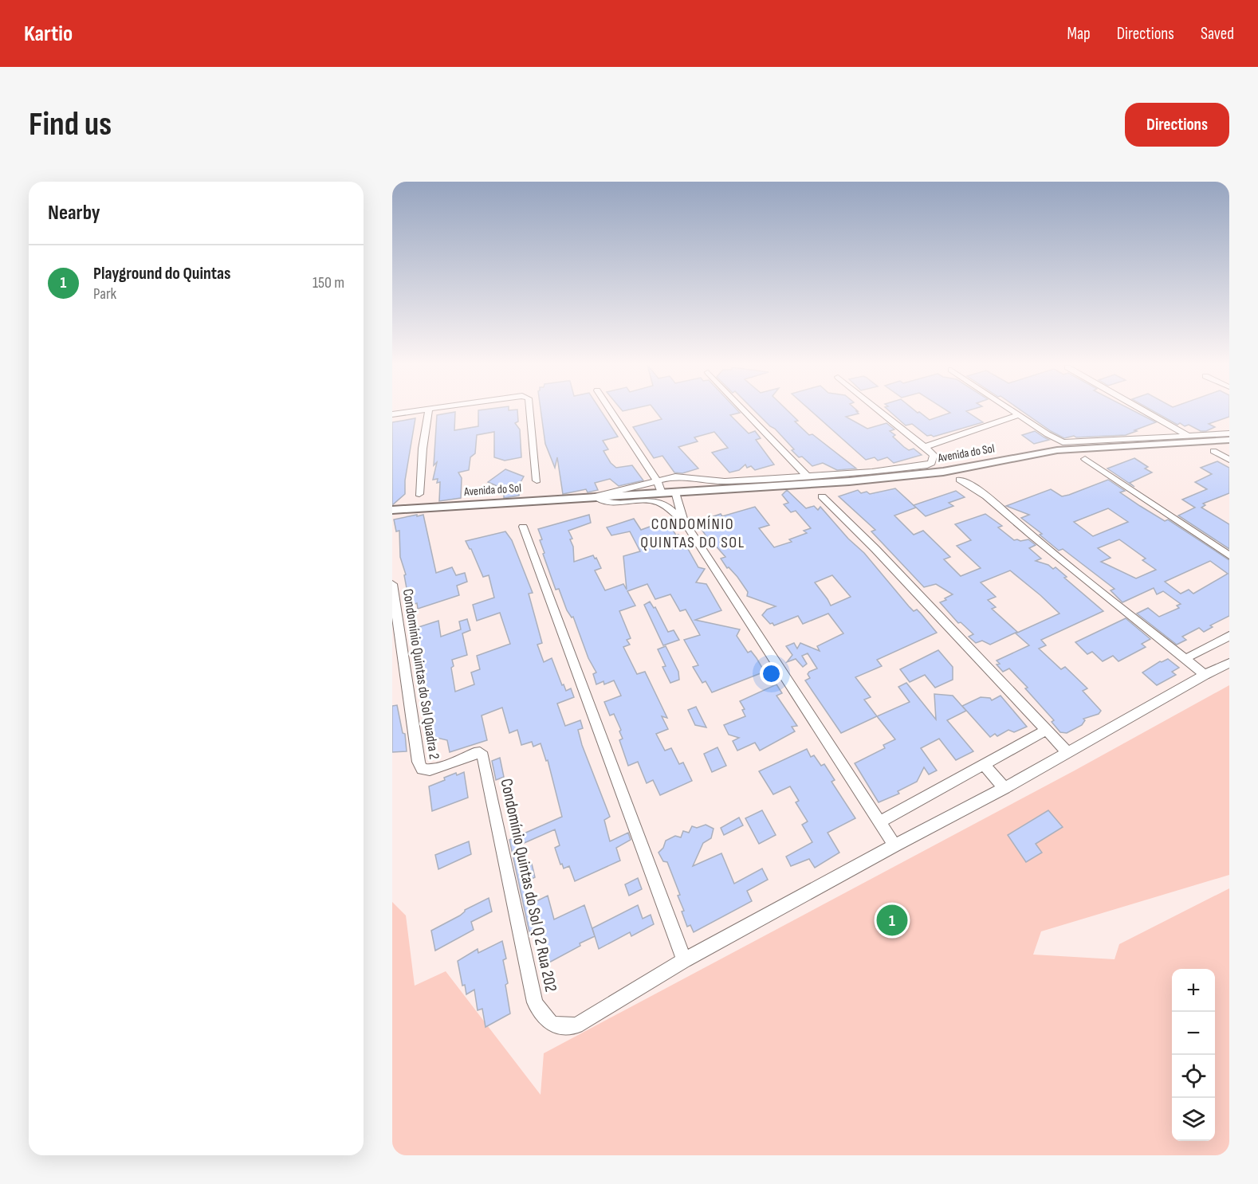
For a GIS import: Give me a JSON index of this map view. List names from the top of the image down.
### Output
{
  "streets": {
    "street": ["Avenida do Sol", "Condomínio Quintas do Sol Quadra 2", "Condomínio Quintas do Sol Q 2 Rua 202"]
  },
  "crossings": [
    ["Condomínio Quintas do Sol Quadra 2", "Condomínio Quintas do Sol Q 2 Rua 202"]
  ],
  "districts": ["CONDOMÍNIO QUINTAS DO SOL"],
  "page": {
    "header": "Kartio",
    "nav": ["Map", "Directions", "Saved"],
    "buttons": "Directions",
    "title": "Find us",
    "heading": "Nearby",
    "list": [
      {
        "mark": "1",
        "name": "Playground do Quintas",
        "note": "Park",
        "value": "150 m"
      }
    ],
    "pins": "1",
    "map_buttons": ["+", "−"]
  }
}
